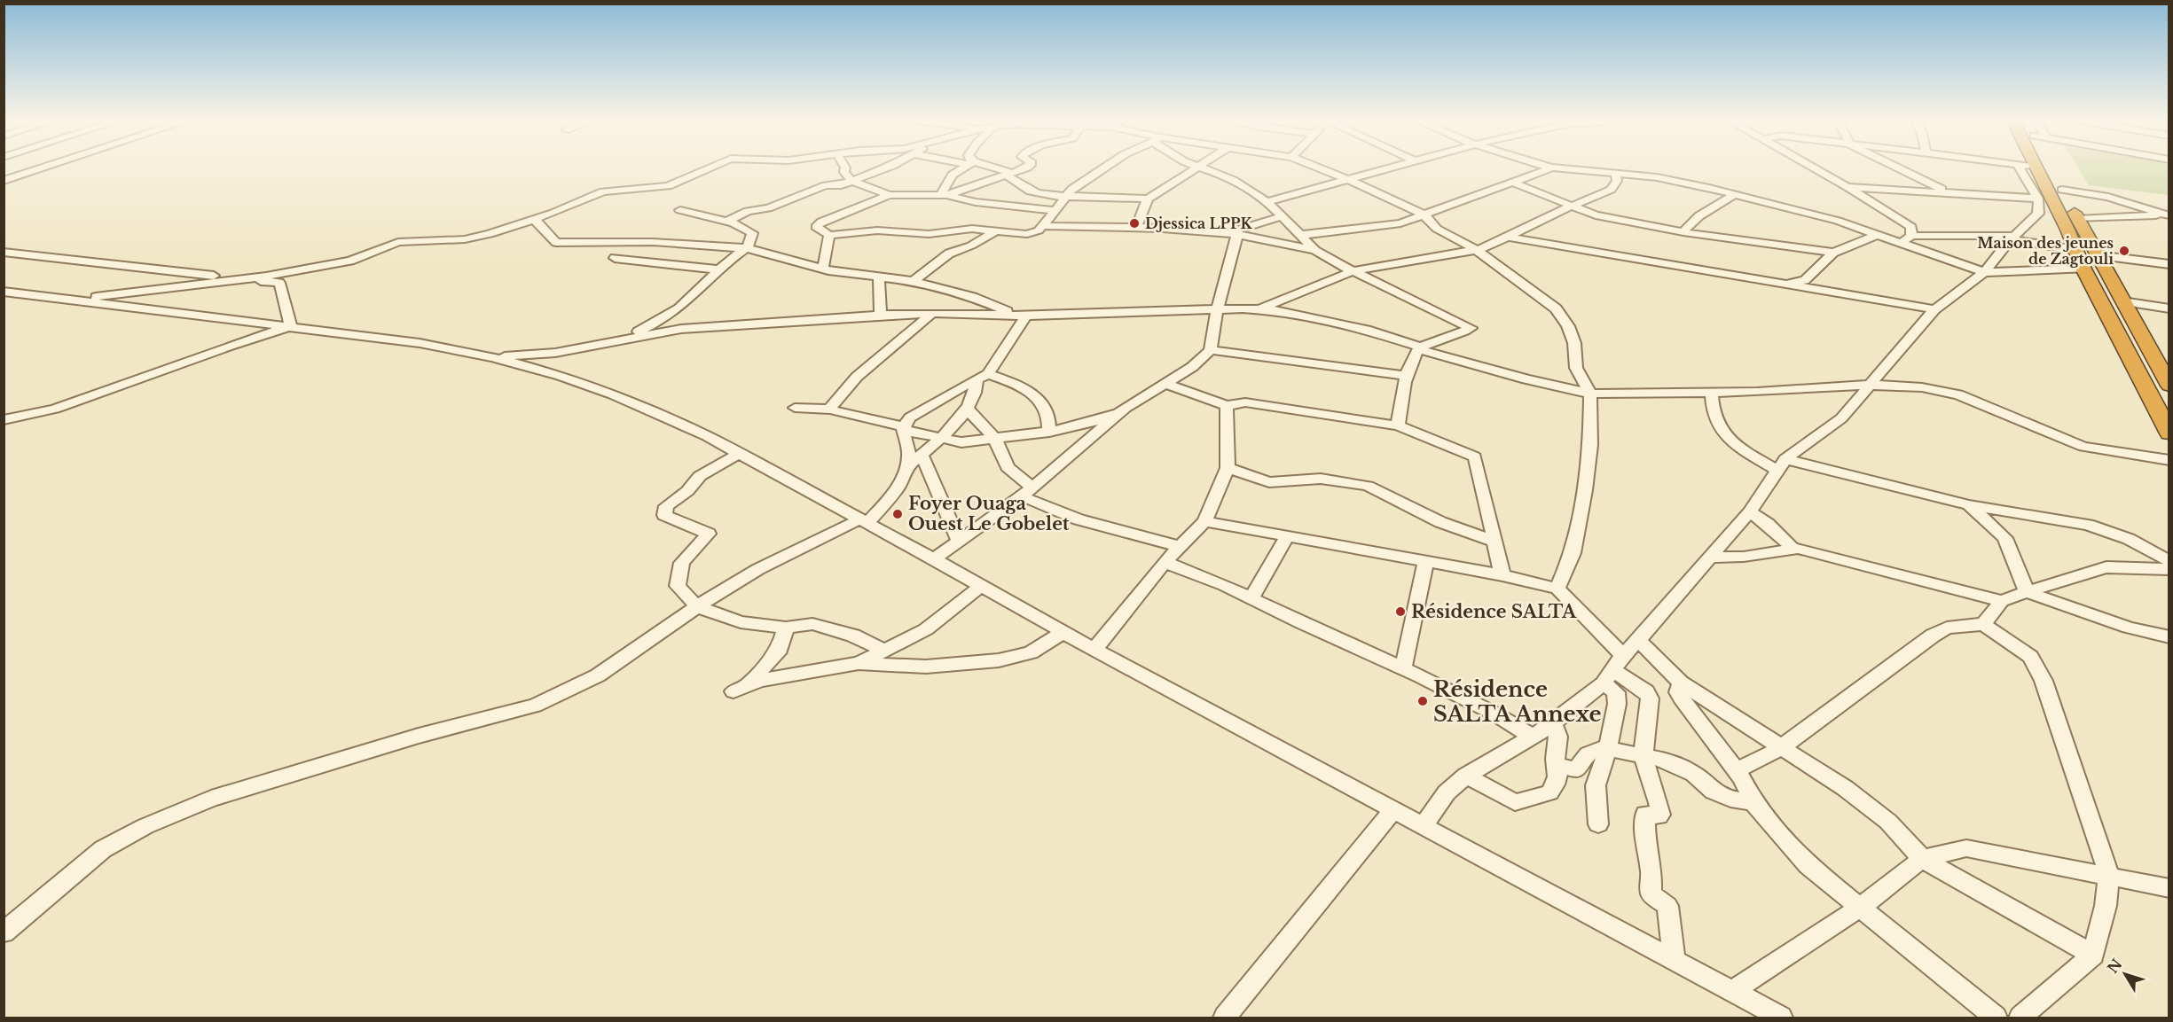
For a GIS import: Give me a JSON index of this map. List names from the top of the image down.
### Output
{
  "places": [
    "Djessica LPPK",
    "Maison des jeunes de Zagtouli",
    "Foyer Ouaga Ouest Le Gobelet",
    "Résidence SALTA",
    "Résidence SALTA Annexe"
  ],
  "north": "top left"
}
